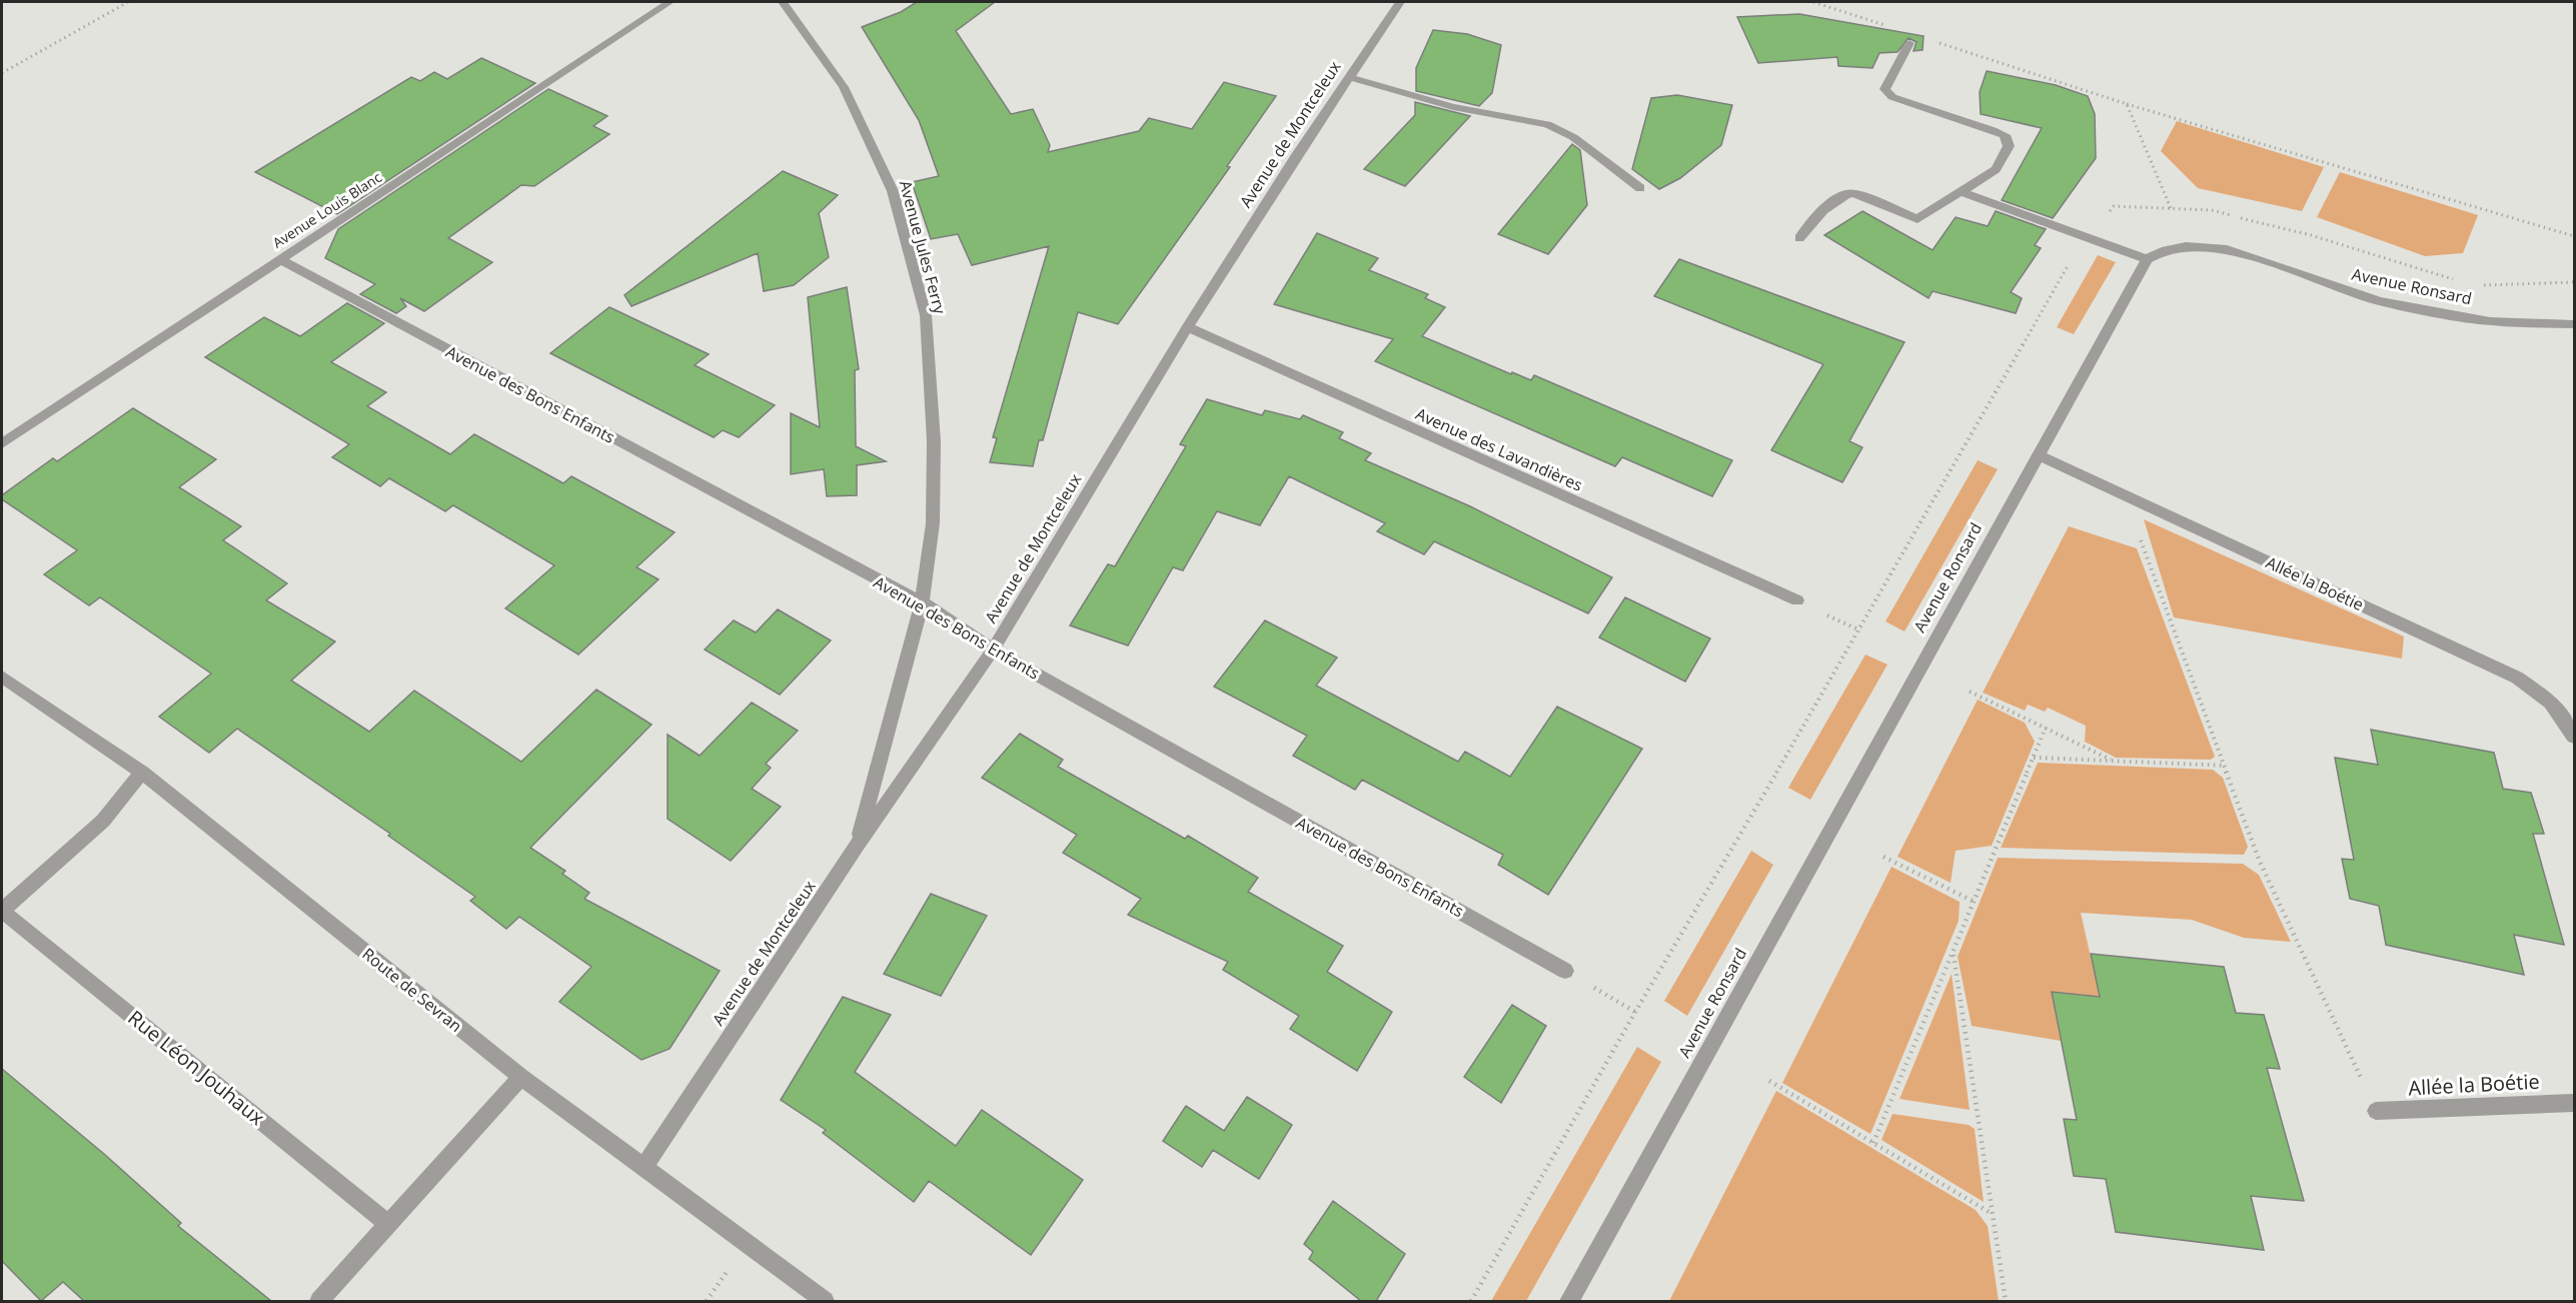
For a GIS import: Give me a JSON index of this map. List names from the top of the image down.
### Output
{
  "streets": {
    "street": [
      "Avenue de Montceleux",
      "Avenue Louis Blanc",
      "Avenue Jules Ferry",
      "Avenue Ronsard",
      "Avenue des Bons Enfants",
      "Avenue des Lavandières",
      "Allée la Boétie",
      "Route de Sevran",
      "Rue Léon Jouhaux"
    ]
  },
  "crossings": [
    ["Avenue de Montceleux", "Avenue Jules Ferry"],
    ["Avenue de Montceleux", "Avenue des Bons Enfants"],
    ["Avenue de Montceleux", "Avenue des Lavandières"],
    ["Avenue de Montceleux", "Route de Sevran"],
    ["Avenue Louis Blanc", "Avenue des Bons Enfants"],
    ["Avenue Jules Ferry", "Avenue des Bons Enfants"],
    ["Avenue Ronsard", "Allée la Boétie"],
    ["Route de Sevran", "Rue Léon Jouhaux"]
  ]
}
